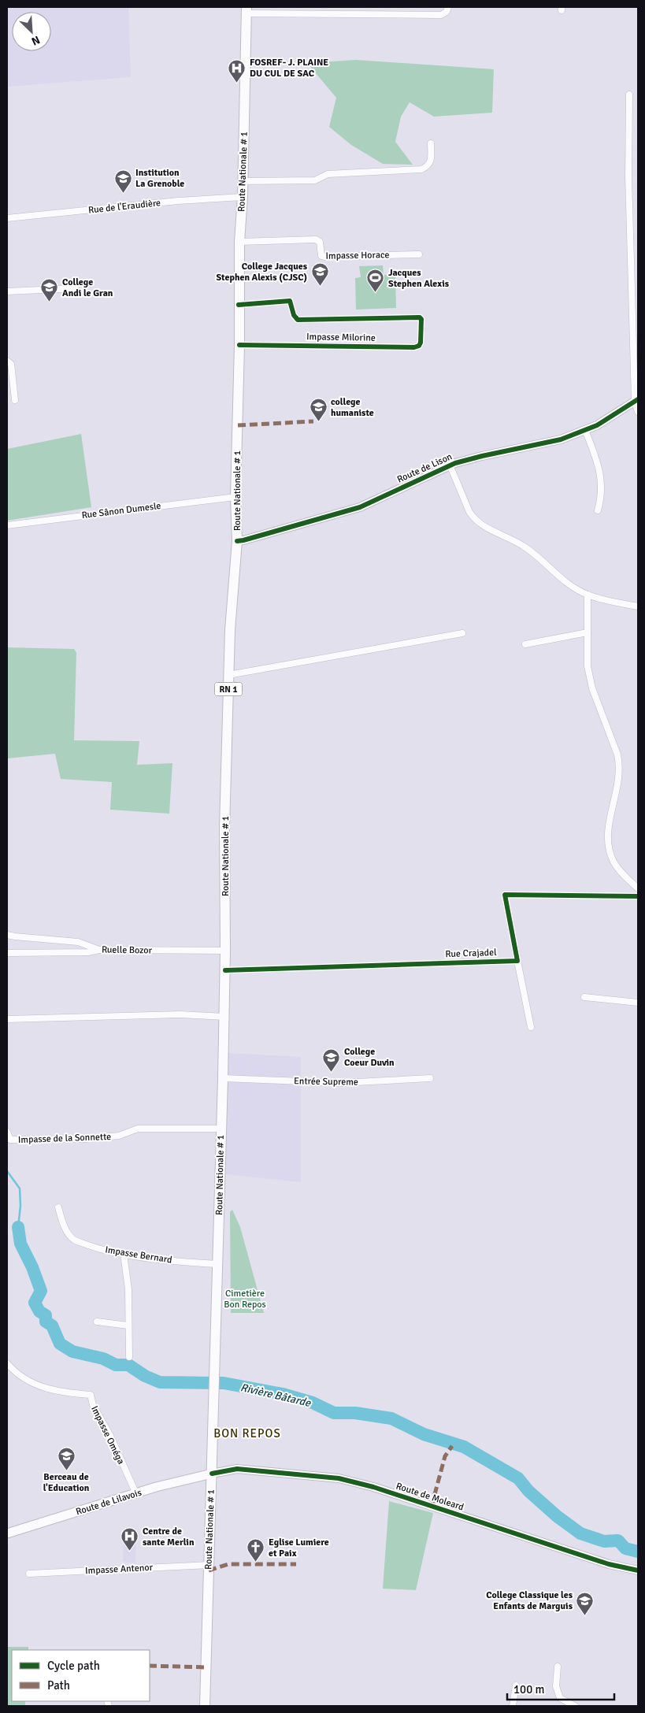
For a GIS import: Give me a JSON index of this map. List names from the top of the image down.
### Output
{
  "streets": {
    "main road": ["Route Nationale # 1", "RN 1", "Route de Lilavois"],
    "street": [
      "Rue de l'Eraudière",
      "Impasse Horace",
      "Impasse Milorine",
      "Route de Lison",
      "Rue Sânon Dumesle",
      "Ruelle Bozor",
      "Rue Crajadel",
      "Entrée Supreme",
      "Impasse de la Sonnette",
      "Impasse Bernard",
      "Impasse Oméga",
      "Route de Moleard",
      "Impasse Antenor"
    ]
  },
  "crossings": [
    ["Route Nationale # 1", "Rue de l'Eraudière"],
    ["Route Nationale # 1", "Impasse Horace"],
    ["Route Nationale # 1", "Impasse Milorine"],
    ["Route Nationale # 1", "Route de Lison"],
    ["Route Nationale # 1", "Rue Sânon Dumesle"],
    ["Route Nationale # 1", "Ruelle Bozor"],
    ["Route Nationale # 1", "Rue Crajadel"],
    ["Route Nationale # 1", "Entrée Supreme"],
    ["Route Nationale # 1", "Impasse de la Sonnette"],
    ["Route Nationale # 1", "Impasse Bernard"],
    ["Route Nationale # 1", "Route de Moleard"],
    ["Route Nationale # 1", "Route de Lilavois"],
    ["Route Nationale # 1", "Impasse Antenor"],
    ["Impasse Oméga", "Route de Lilavois"],
    ["Route de Moleard", "Route de Lilavois"]
  ],
  "districts": ["BON REPOS"],
  "water": ["Rivière Bâtarde"],
  "parks": ["Cimetière Bon Repos"],
  "places": {
    "hospital": ["FOSREF- J. PLAINE DU CUL DE SAC", "Centre de sante Merlin"],
    "school or university": [
      "Institution La Grenoble",
      "College Jacques Stephen Alexis (CJSC)",
      "College Andi le Gran",
      "college humaniste",
      "College Coeur Duvin",
      "Berceau de l'Education",
      "College Classique les Enfants de Marguis"
    ],
    "sports": ["Jacques Stephen Alexis"],
    "church": ["Eglise Lumiere et Paix"]
  },
  "legend": ["Cycle path", "Path"],
  "scale_bar": "100 m",
  "north": "bottom right"
}
